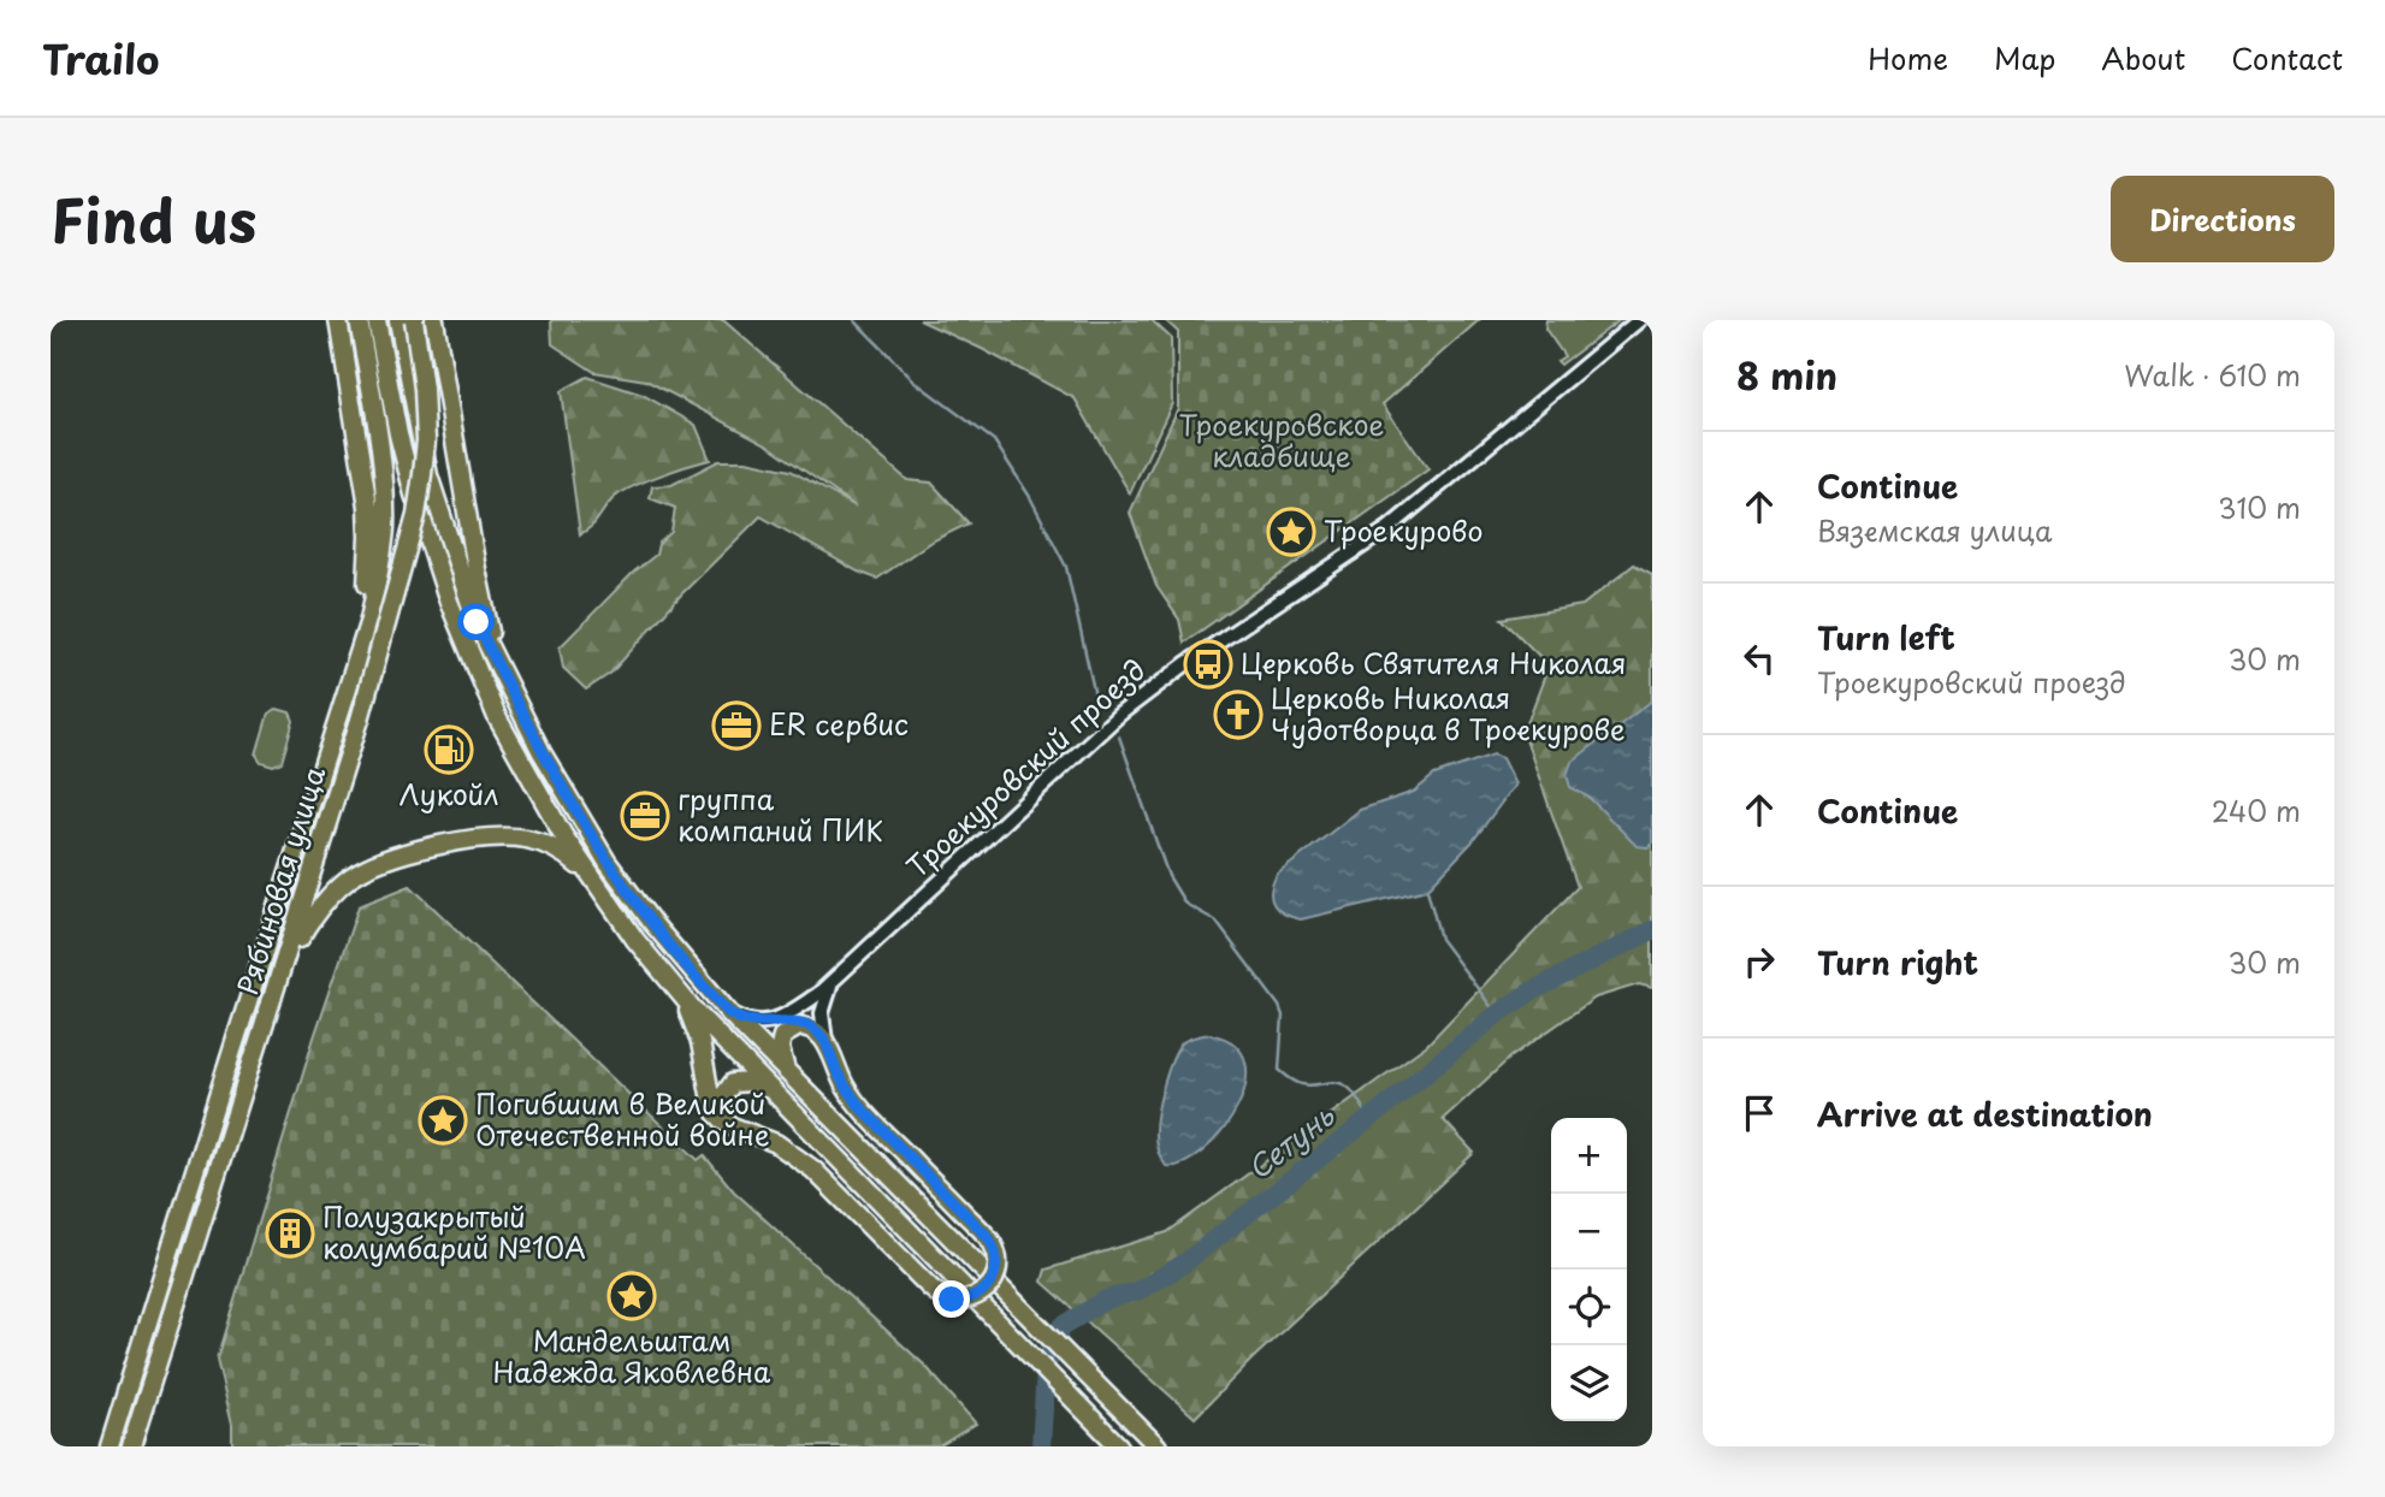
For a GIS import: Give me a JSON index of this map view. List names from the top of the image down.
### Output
{
  "streets": {
    "main road": ["Рябиновая улица"],
    "street": ["Троекуровский проезд"]
  },
  "water": ["Сетунь"],
  "parks": ["Троекуровское кладбище"],
  "places": {
    "place": ["Троекурово", "Погибшим в Великой Отечественной войне", "Мандельштам Надежда Яковлевна"],
    "bus stop": ["Церковь Святителя Николая"],
    "church": ["Церковь Николая Чудотворца в Троекурове"],
    "office": ["ER сервис", "группа компаний ПИК"],
    "fuel station": ["Лукойл"],
    "building": ["Полузакрытый колумбарий №10А"]
  },
  "page": {
    "header": "Trailo",
    "nav": [
      "Home",
      "Map",
      "About",
      "Contact"
    ],
    "title": "Find us",
    "buttons": "Directions",
    "heading": ["8 min", "Walk · 610 m"],
    "list": [
      ["Continue", "Вяземская улица", "310 m"],
      ["Turn left", "Троекуровский проезд", "30 m"],
      ["Continue", "240 m"],
      ["Turn right", "30 m"],
      "Arrive at destination"
    ],
    "map_buttons": ["+", "−"]
  }
}
